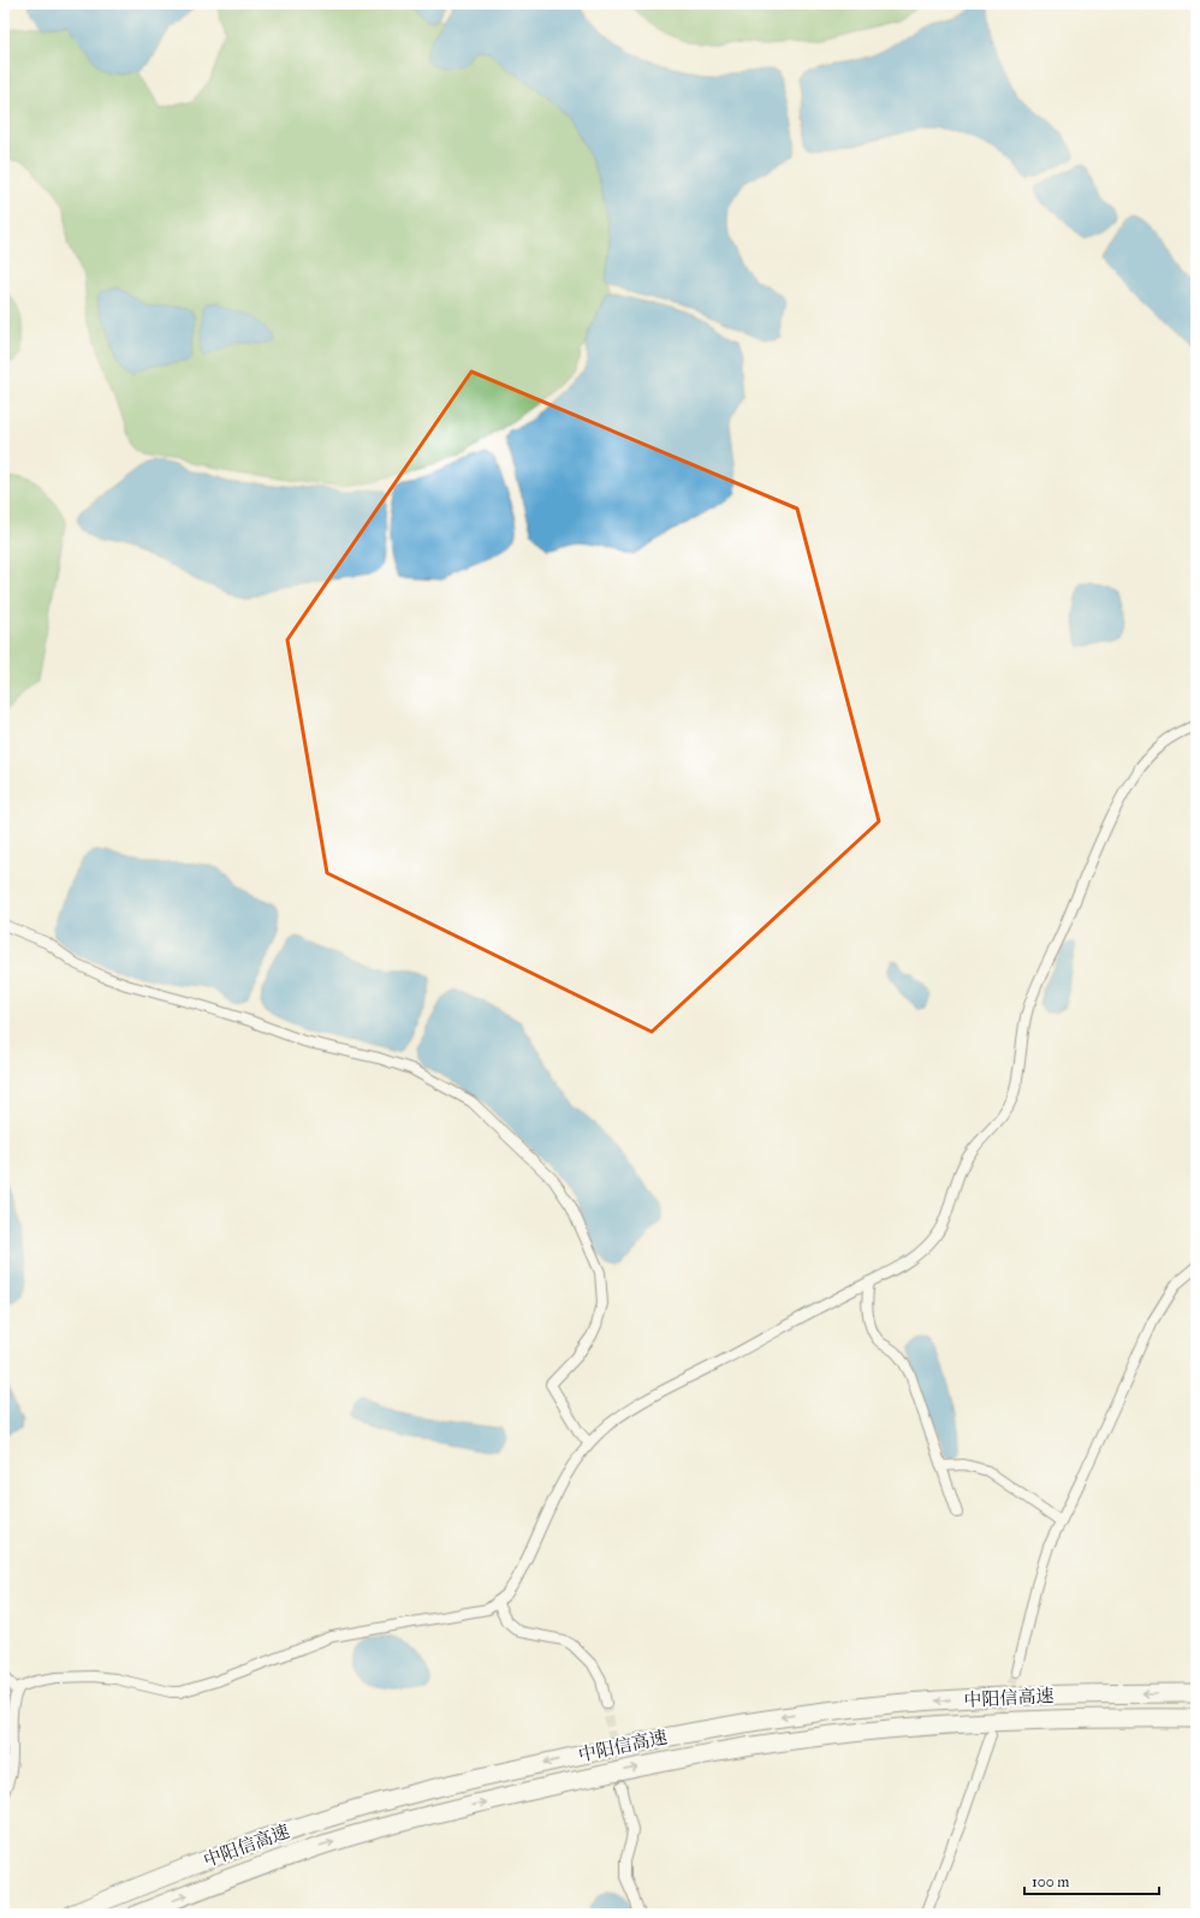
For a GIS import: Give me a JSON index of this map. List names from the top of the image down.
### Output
{
  "streets": {
    "highway": ["中阳信高速"]
  },
  "scale_bar": "100 m"
}
